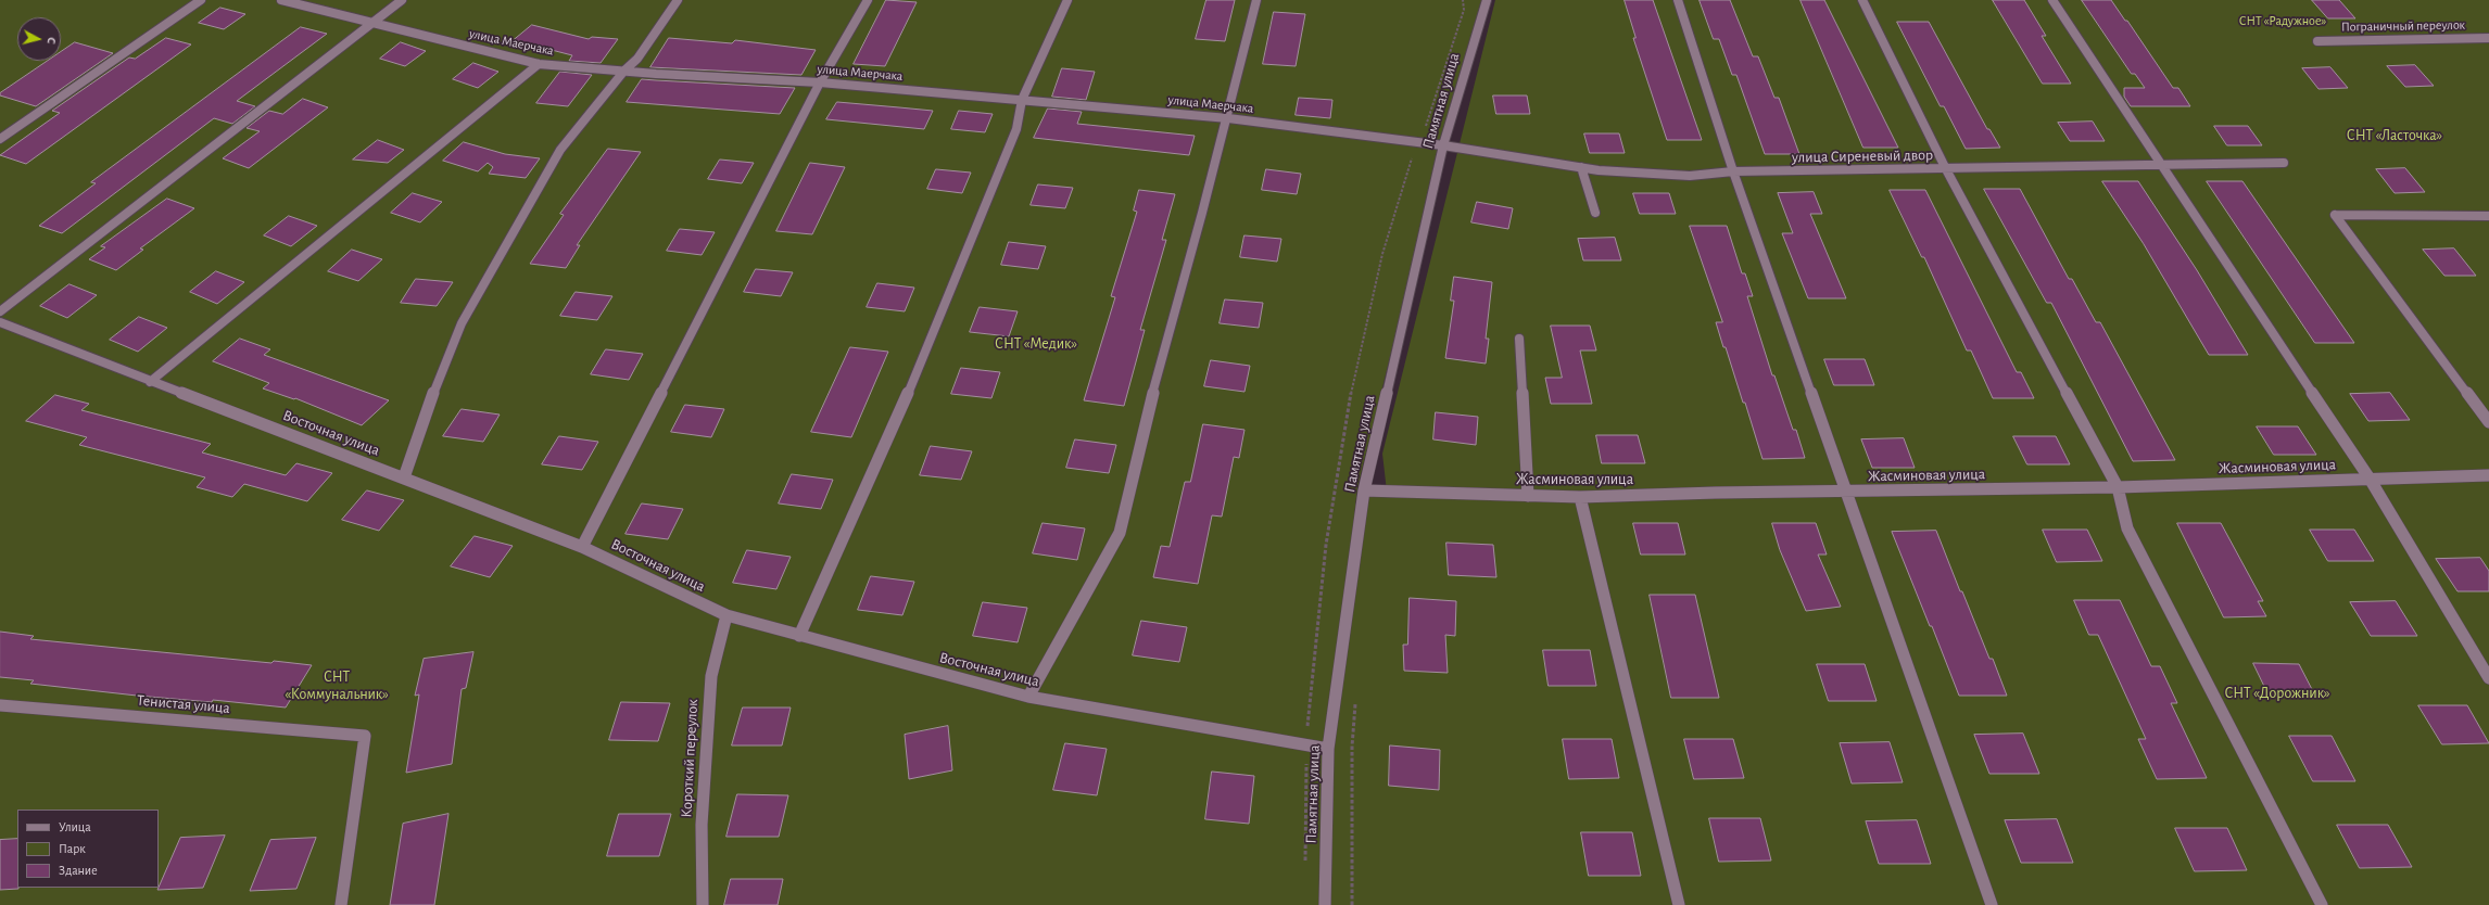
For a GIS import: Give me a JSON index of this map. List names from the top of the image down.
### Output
{
  "streets": {
    "street": [
      "Пограничный переулок",
      "улица Маерчака",
      "Памятная улица",
      "улица Сиреневый двор",
      "Восточная улица",
      "Жасминовая улица",
      "Тенистая улица",
      "Короткий переулок"
    ]
  },
  "crossings": [
    ["улица Маерчака", "Памятная улица"],
    ["улица Маерчака", "улица Сиреневый двор"],
    ["Памятная улица", "улица Сиреневый двор"],
    ["Памятная улица", "Восточная улица"],
    ["Памятная улица", "Жасминовая улица"],
    ["Восточная улица", "Короткий переулок"]
  ],
  "parks": [
    "СНТ «Радужное»",
    "СНТ «Ласточка»",
    "СНТ «Медик»",
    "СНТ «Коммунальник»",
    "СНТ «Дорожник»"
  ],
  "legend": ["Улица", "Парк", "Здание"],
  "north": "right"
}
